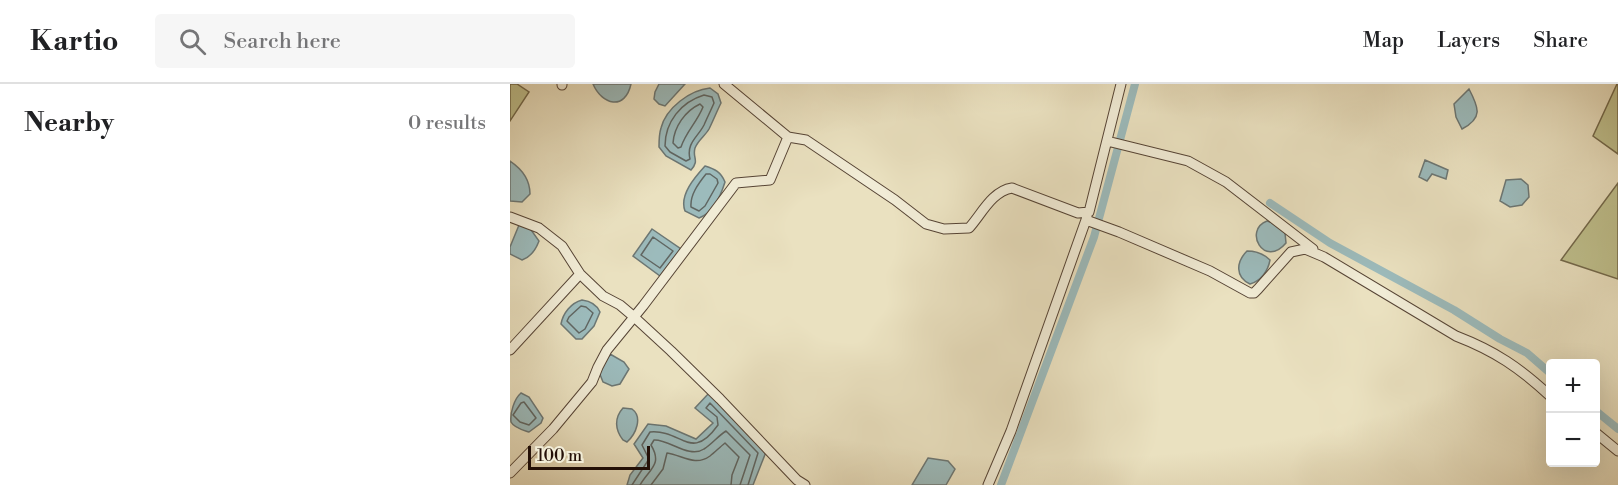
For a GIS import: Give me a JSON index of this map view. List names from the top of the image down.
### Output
{
  "scale_bar": "100 m",
  "page": {
    "header": "Kartio",
    "search": "Search here",
    "nav": ["Map", "Layers", "Share"],
    "heading": ["Nearby", "0 results"],
    "map_buttons": ["+", "−"],
    "scale": "100 m"
  }
}
